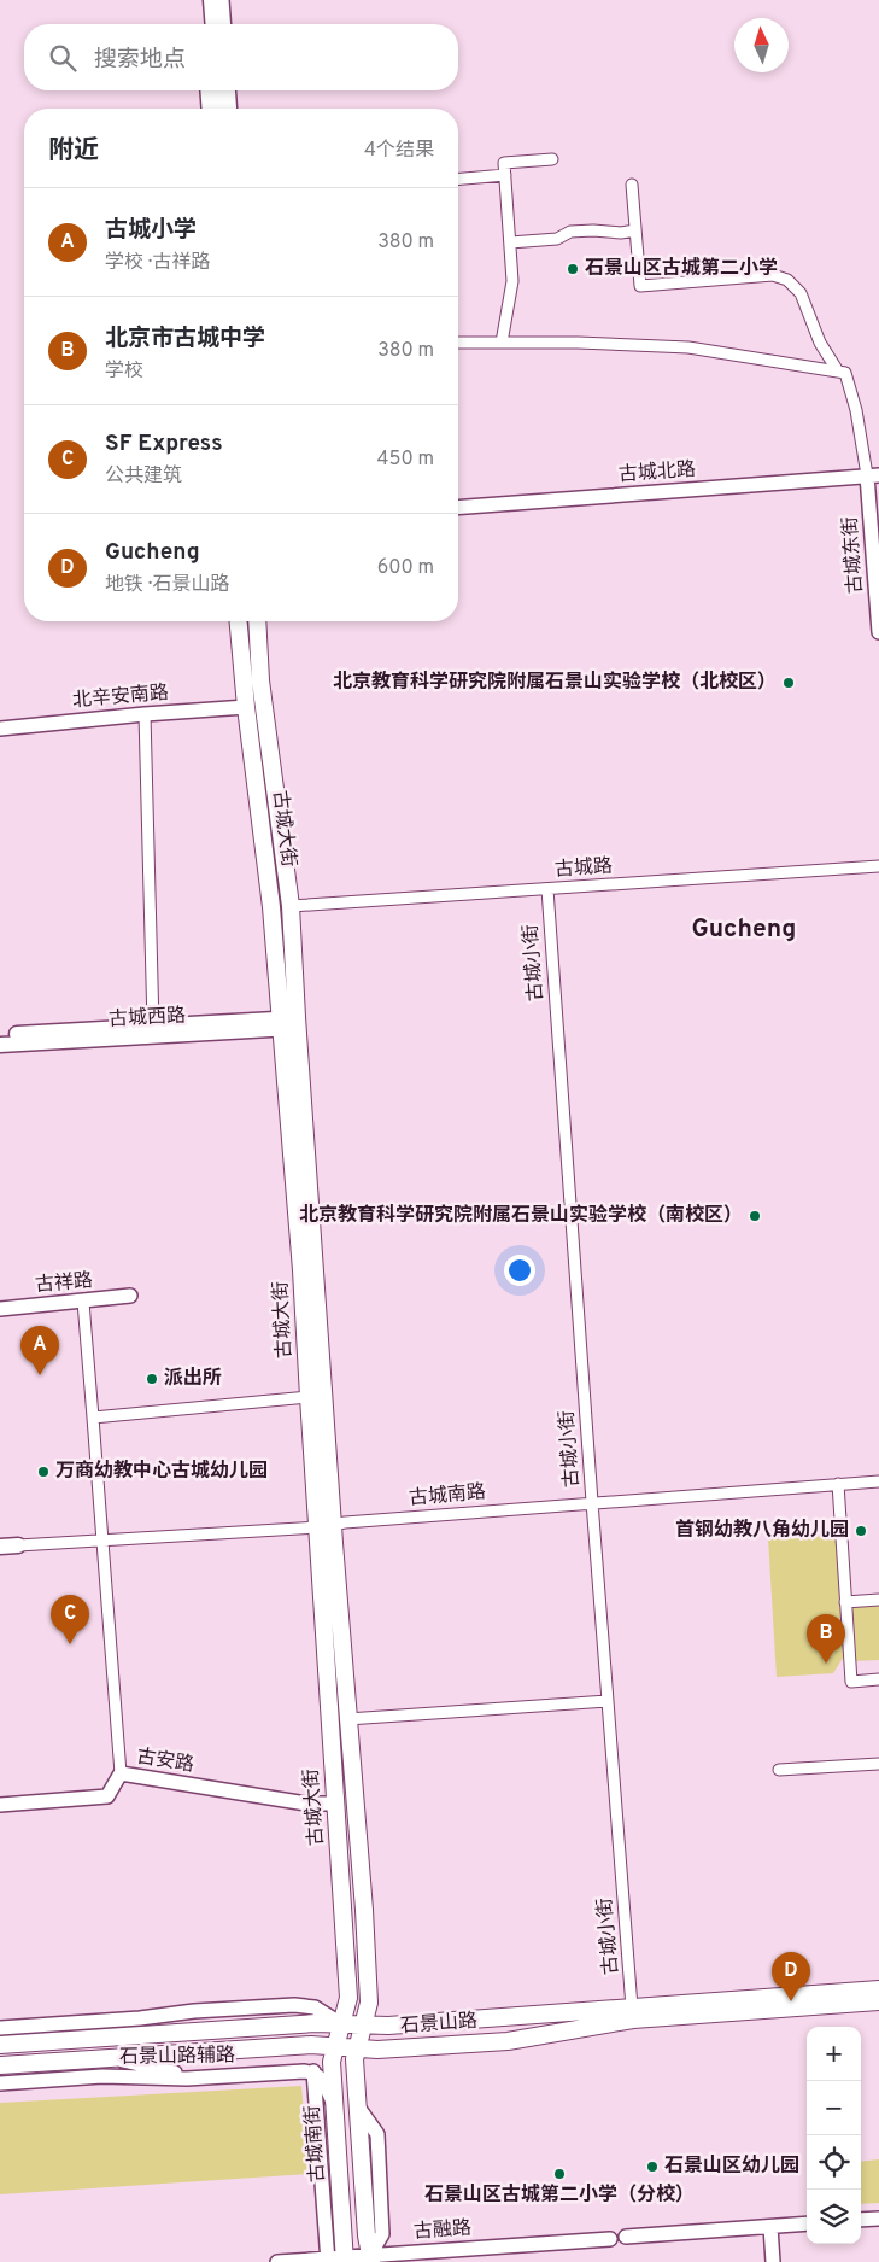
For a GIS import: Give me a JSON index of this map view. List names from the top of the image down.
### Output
{
  "streets": {
    "main road": [
      "古城大街",
      "古城西路",
      "石景山路",
      "古城南街"
    ],
    "street": [
      "古城北路",
      "古城东街",
      "北辛安南路",
      "古城路",
      "古城小街",
      "古祥路",
      "古城南路",
      "古安路",
      "石景山路辅路",
      "古融路"
    ]
  },
  "crossings": [
    ["古城北路", "古城东街"],
    ["北辛安南路", "古城大街"],
    ["古城大街", "古城路"],
    ["古城大街", "古城西路"],
    ["古城大街", "古城南路"],
    ["古城大街", "古安路"],
    ["古城大街", "石景山路"],
    ["古城大街", "石景山路辅路"],
    ["古城大街", "古城南街"],
    ["古城路", "古城小街"],
    ["古城小街", "古城南路"],
    ["古城小街", "石景山路"],
    ["石景山路", "石景山路辅路"],
    ["石景山路", "古城南街"],
    ["石景山路辅路", "古城南街"],
    ["古城南街", "古融路"]
  ],
  "districts": ["Gucheng"],
  "places": [
    "石景山区古城第二小学",
    "北京教育科学研究院附属石景山实验学校（北校区）",
    "北京教育科学研究院附属石景山实验学校（南校区）",
    "派出所",
    "万商幼教中心古城幼儿园",
    "首钢幼教八角幼儿园",
    "石景山区幼儿园",
    "石景山区古城第二小学（分校）"
  ],
  "north": "top",
  "page": {
    "search": "搜索地点",
    "heading": ["附近", "4个结果"],
    "list": [
      {
        "mark": "A",
        "name": "古城小学",
        "note": "学校 · 古祥路",
        "value": "380 m"
      },
      {
        "mark": "B",
        "name": "北京市古城中学",
        "note": "学校",
        "value": "380 m"
      },
      {
        "mark": "C",
        "name": "SF Express",
        "note": "公共建筑",
        "value": "450 m"
      },
      {
        "mark": "D",
        "name": "Gucheng",
        "note": "地铁 · 石景山路",
        "value": "600 m"
      }
    ],
    "pins": [
      "A",
      "C",
      "B",
      "D"
    ],
    "map_buttons": ["+", "−"]
  }
}
